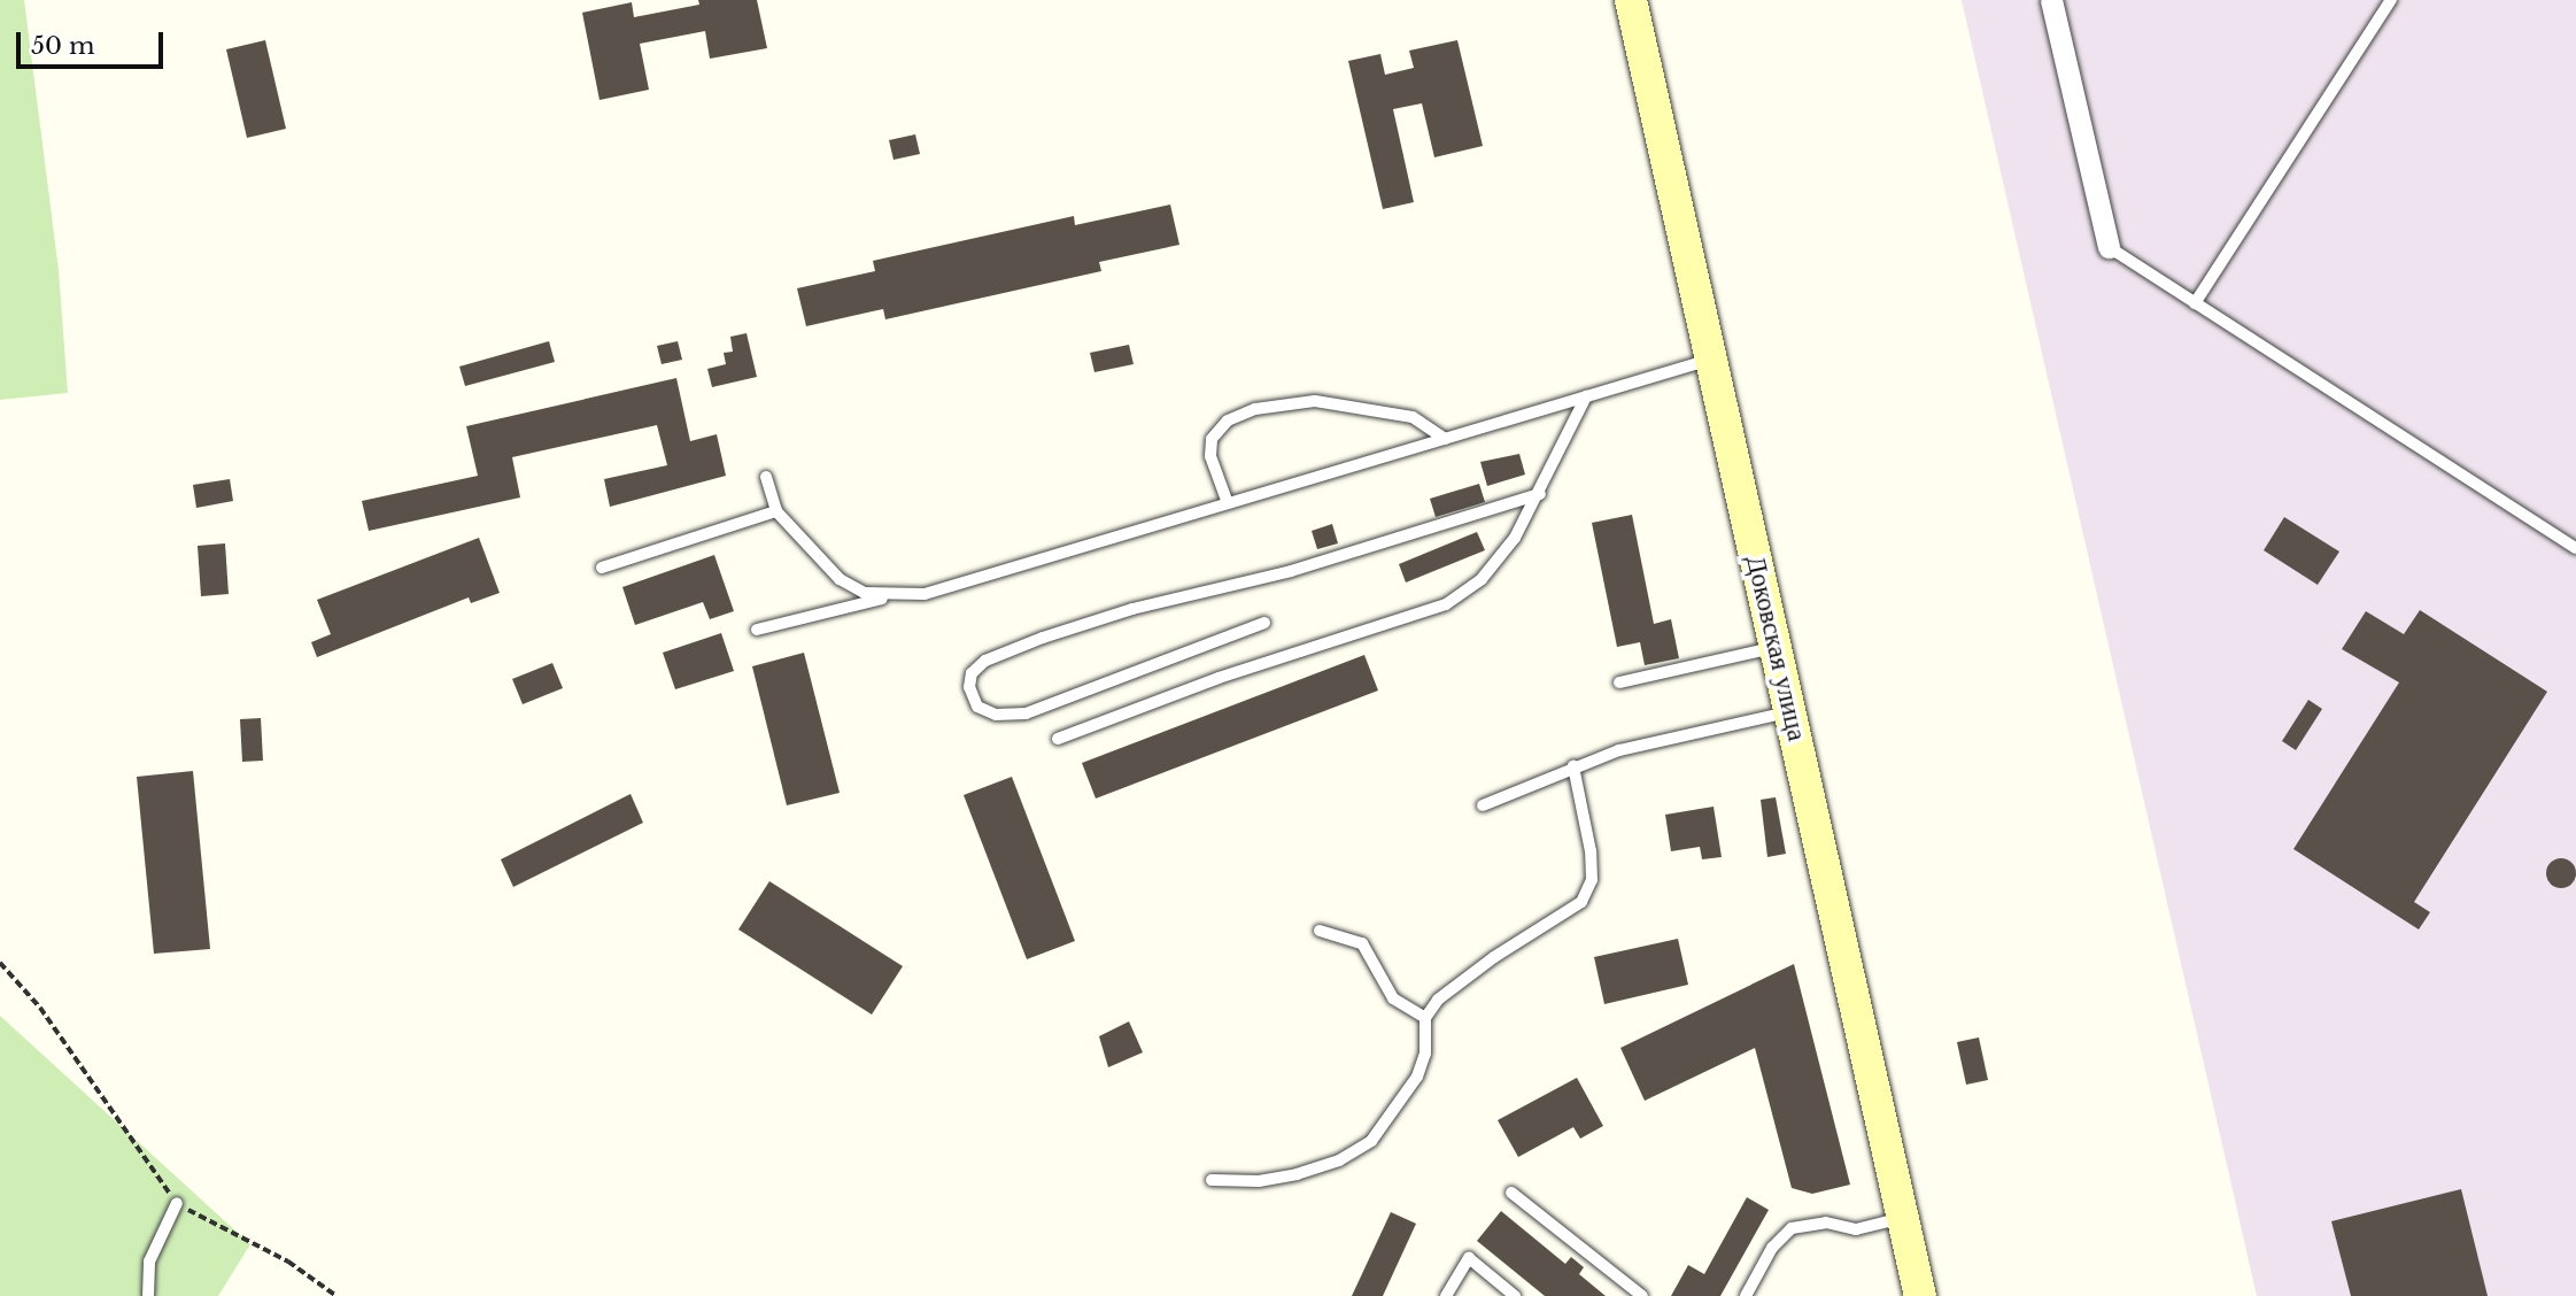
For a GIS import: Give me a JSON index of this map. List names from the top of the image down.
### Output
{
  "streets": {
    "street": ["Доковская улица"]
  },
  "scale_bar": "50 m"
}
